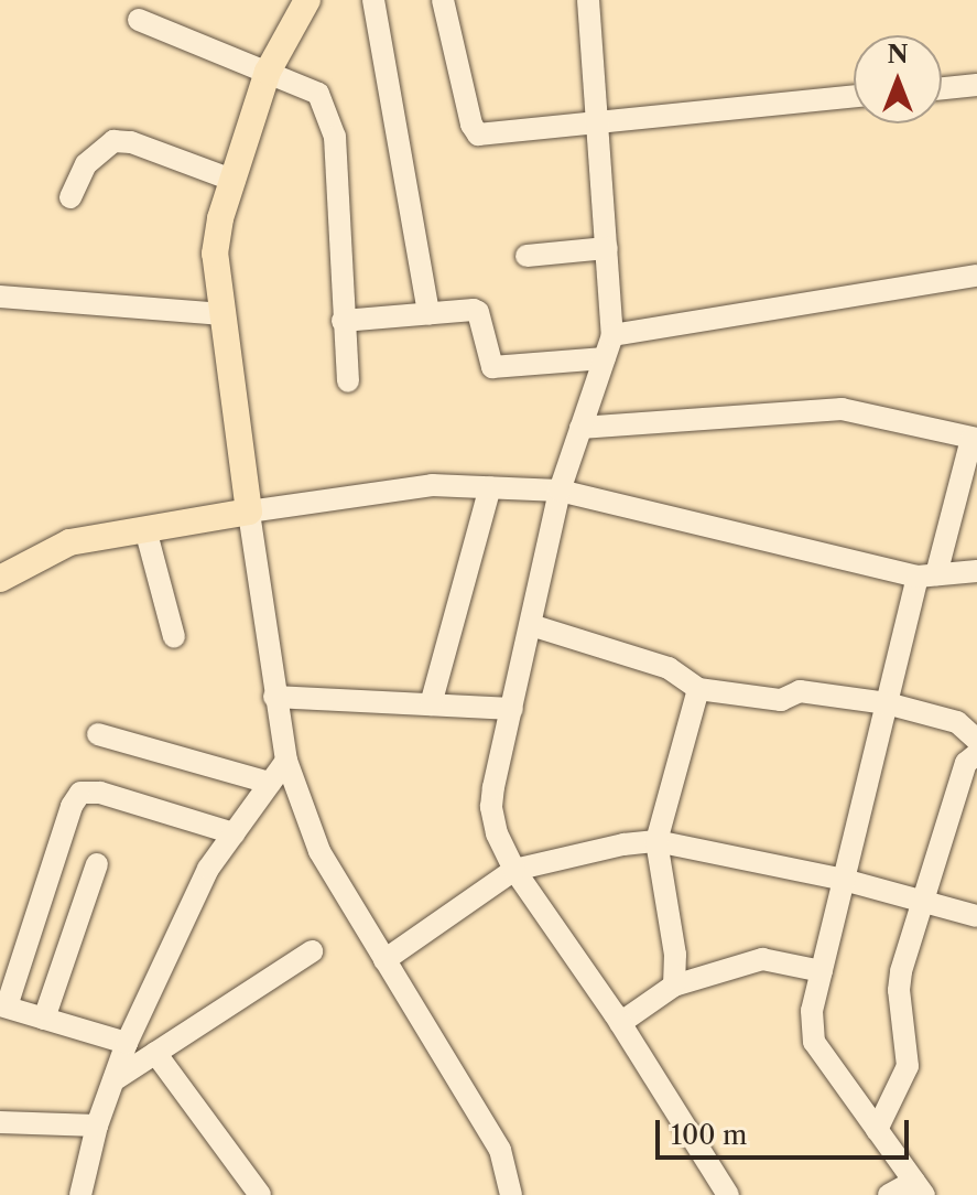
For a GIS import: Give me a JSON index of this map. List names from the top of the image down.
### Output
{
  "scale_bar": "100 m",
  "north": "top"
}
